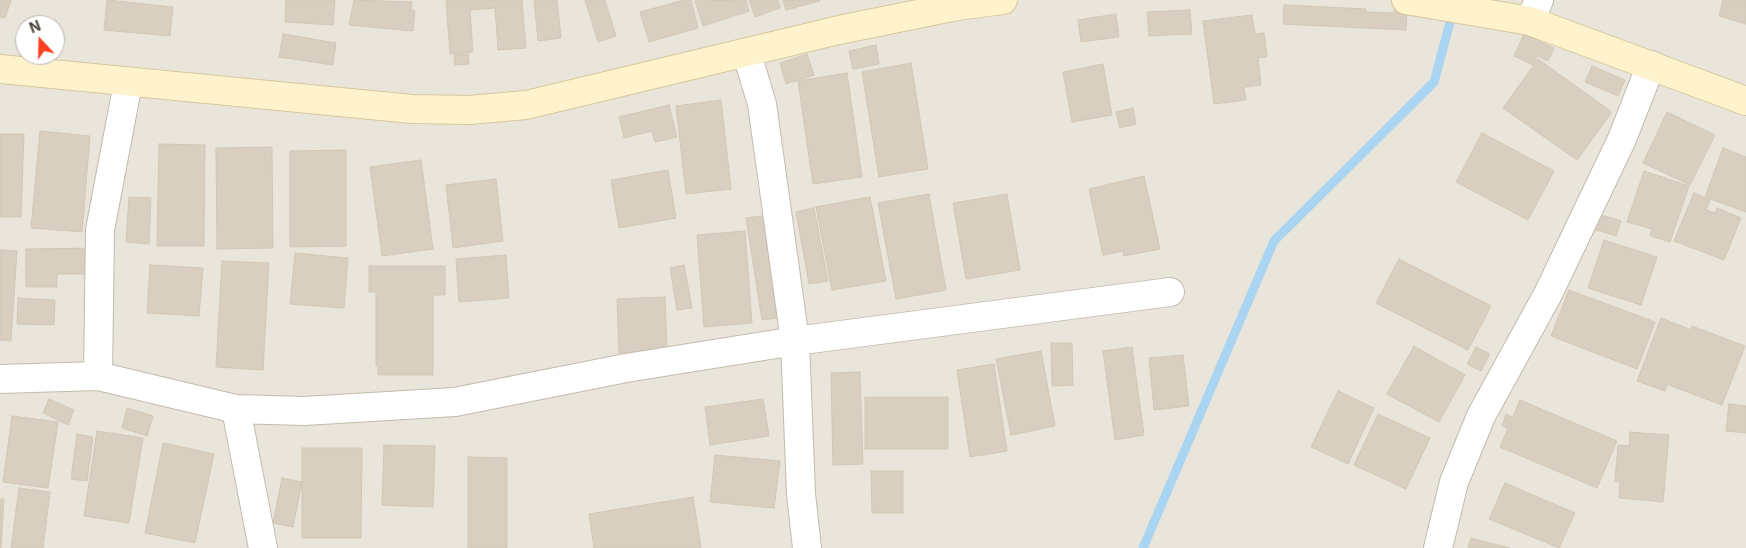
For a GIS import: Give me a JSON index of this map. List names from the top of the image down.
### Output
{
  "north": "top"
}
